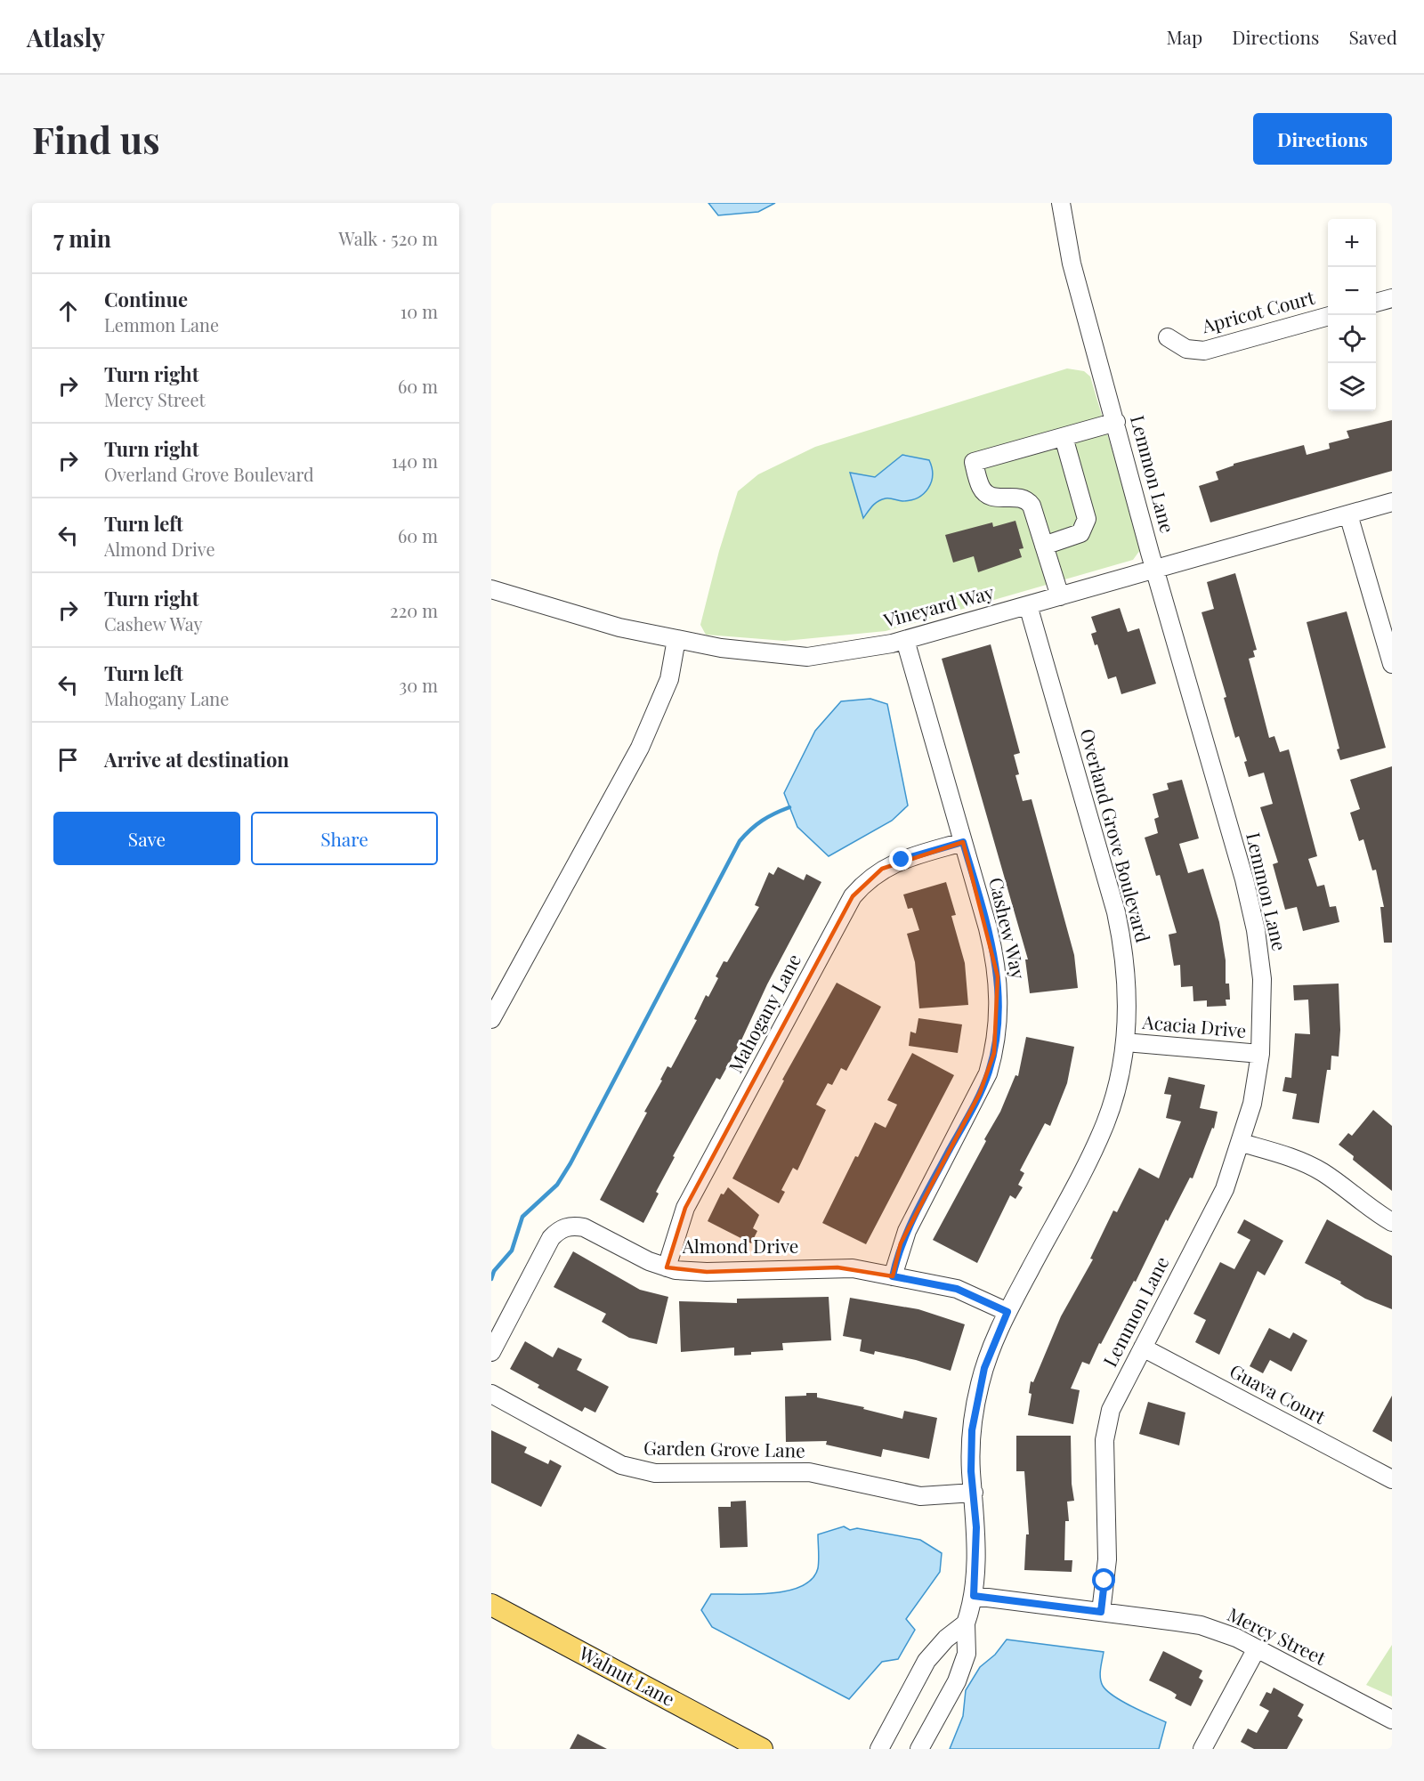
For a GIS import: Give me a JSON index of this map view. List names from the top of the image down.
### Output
{
  "streets": {
    "main road": ["Walnut Lane"],
    "street": [
      "Apricot Court",
      "Lemmon Lane",
      "Vineyard Way",
      "Overland Grove Boulevard",
      "Cashew Way",
      "Mahogany Lane",
      "Acacia Drive",
      "Almond Drive",
      "Guava Court",
      "Garden Grove Lane",
      "Mercy Street"
    ]
  },
  "crossings": [
    ["Lemmon Lane", "Vineyard Way"],
    ["Lemmon Lane", "Acacia Drive"],
    ["Lemmon Lane", "Guava Court"],
    ["Lemmon Lane", "Mercy Street"],
    ["Vineyard Way", "Overland Grove Boulevard"],
    ["Vineyard Way", "Cashew Way"],
    ["Overland Grove Boulevard", "Acacia Drive"],
    ["Overland Grove Boulevard", "Almond Drive"],
    ["Overland Grove Boulevard", "Garden Grove Lane"],
    ["Overland Grove Boulevard", "Mercy Street"],
    ["Cashew Way", "Mahogany Lane"],
    ["Cashew Way", "Almond Drive"],
    ["Mahogany Lane", "Almond Drive"]
  ],
  "page": {
    "header": "Atlasly",
    "nav": ["Map", "Directions", "Saved"],
    "buttons": [
      "Directions",
      ["Save", "Share"]
    ],
    "title": "Find us",
    "heading": ["7 min", "Walk · 520 m"],
    "map_buttons": ["+", "−"],
    "list": [
      ["Continue", "Lemmon Lane", "10 m"],
      ["Turn right", "Mercy Street", "60 m"],
      ["Turn right", "Overland Grove Boulevard", "140 m"],
      ["Turn left", "Almond Drive", "60 m"],
      ["Turn right", "Cashew Way", "220 m"],
      ["Turn left", "Mahogany Lane", "30 m"],
      "Arrive at destination"
    ]
  }
}
